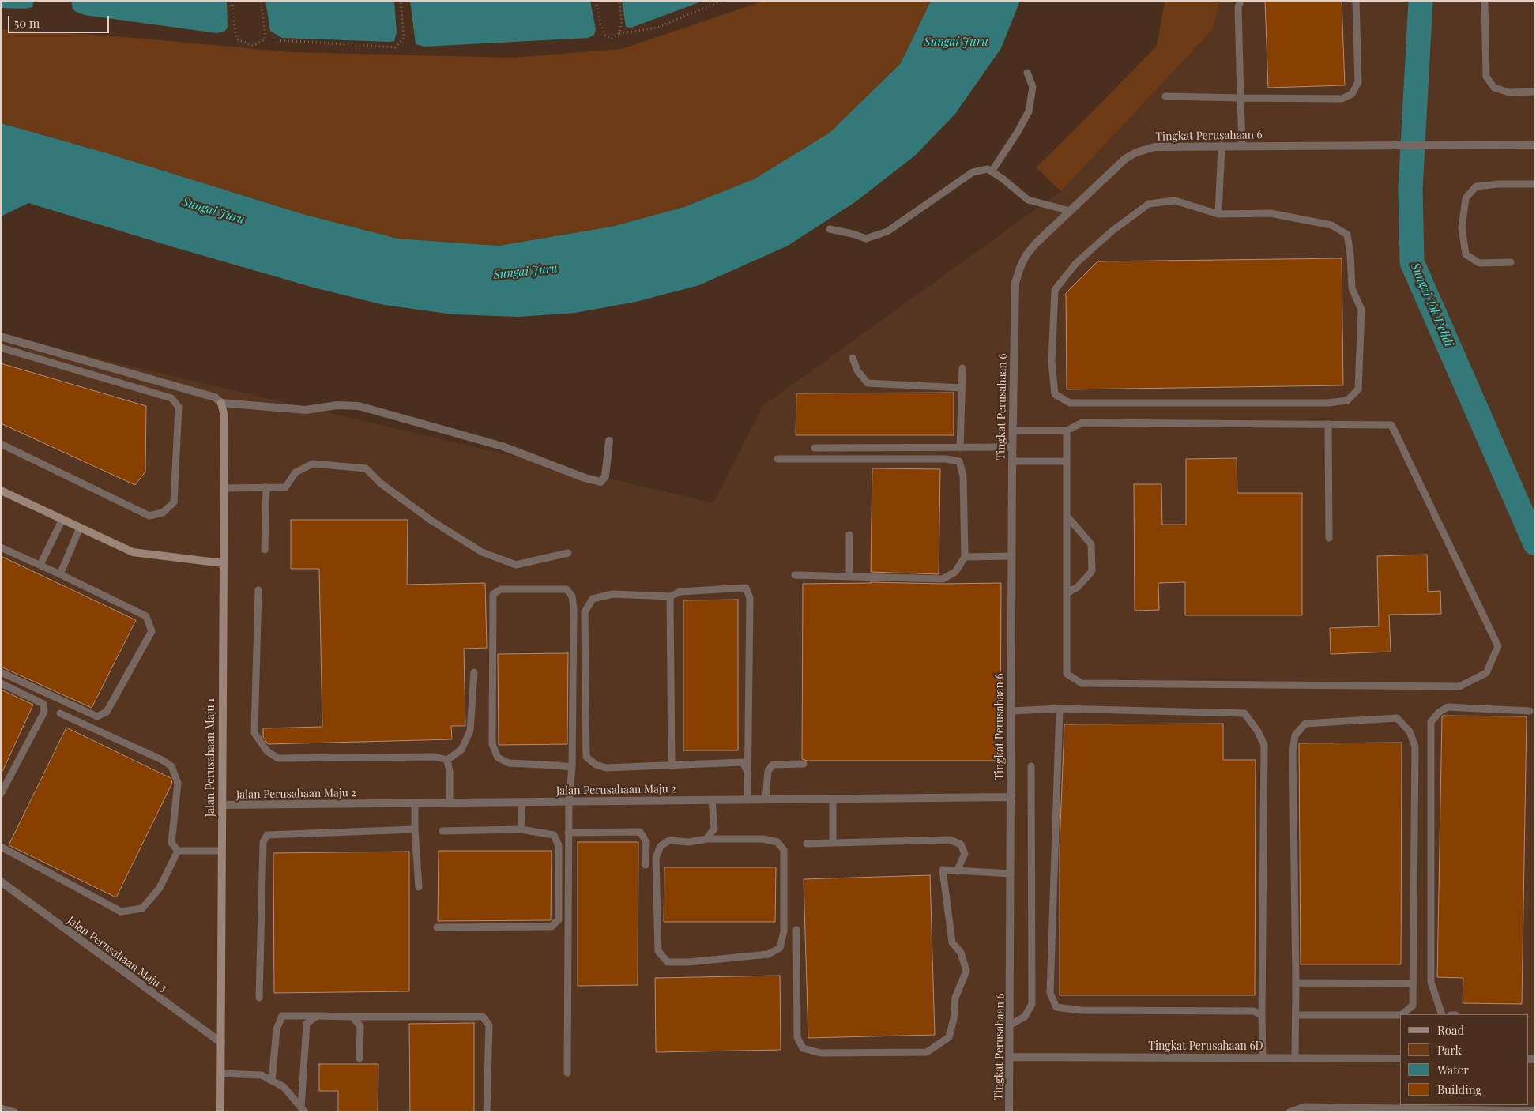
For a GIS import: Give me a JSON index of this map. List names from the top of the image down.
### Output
{
  "streets": {
    "street": [
      "Tingkat Perusahaan 6",
      "Jalan Perusahaan Maju 1",
      "Jalan Perusahaan Maju 2",
      "Jalan Perusahaan Maju 3",
      "Tingkat Perusahaan 6D"
    ]
  },
  "crossings": [
    ["Tingkat Perusahaan 6", "Jalan Perusahaan Maju 2"],
    ["Tingkat Perusahaan 6", "Tingkat Perusahaan 6D"],
    ["Jalan Perusahaan Maju 1", "Jalan Perusahaan Maju 2"],
    ["Jalan Perusahaan Maju 1", "Jalan Perusahaan Maju 3"]
  ],
  "water": ["Sungai Juru", "Sungai Tok Delidi"],
  "legend": [
    "Road",
    "Park",
    "Water",
    "Building"
  ],
  "scale_bar": "50 m"
}
